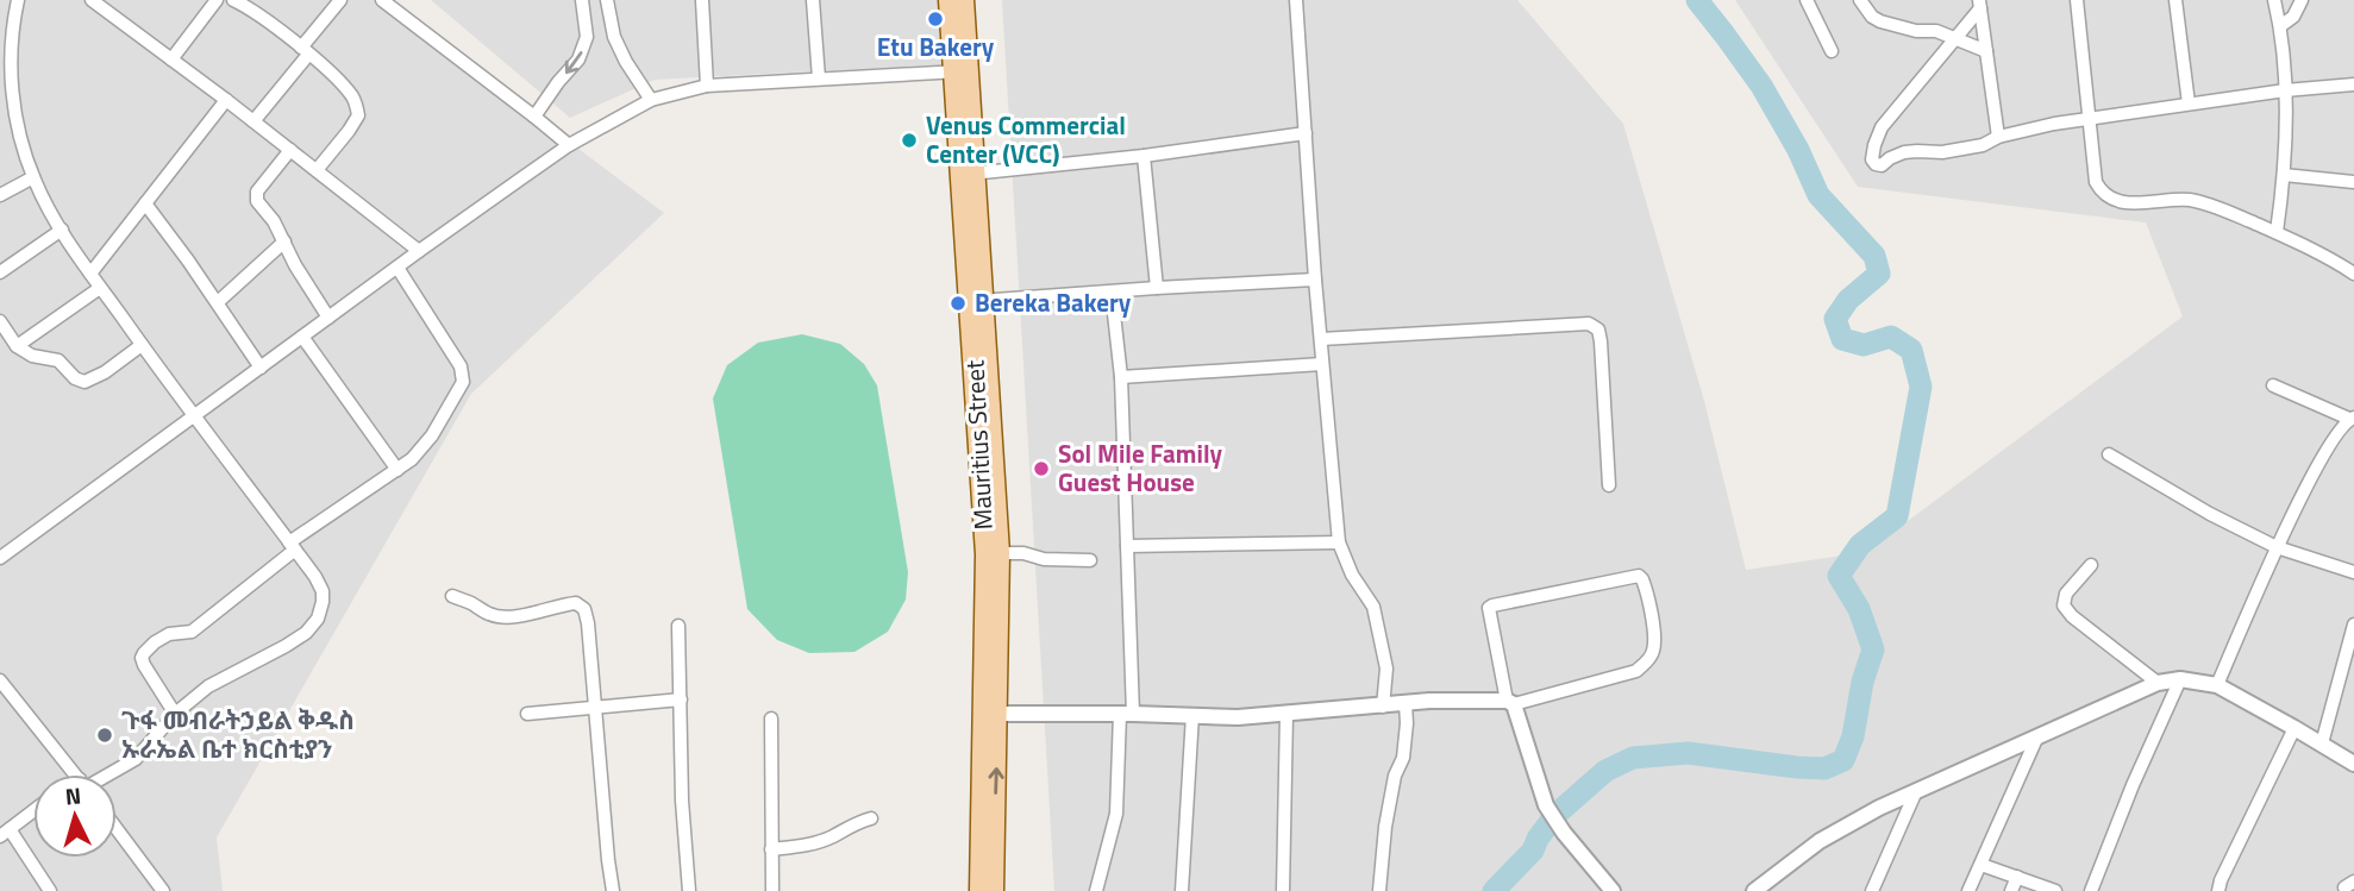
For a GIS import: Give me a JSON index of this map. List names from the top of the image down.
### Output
{
  "streets": {
    "main road": ["Mauritius Street"]
  },
  "places": [
    "Etu Bakery",
    "Venus Commercial Center (VCC)",
    "Bereka Bakery",
    "Sol Mile Family Guest House",
    "ጉፋ መብራትኃይል ቅዱስ ኡራኤል ቤተ ክርስቲያን"
  ],
  "north": "top"
}
